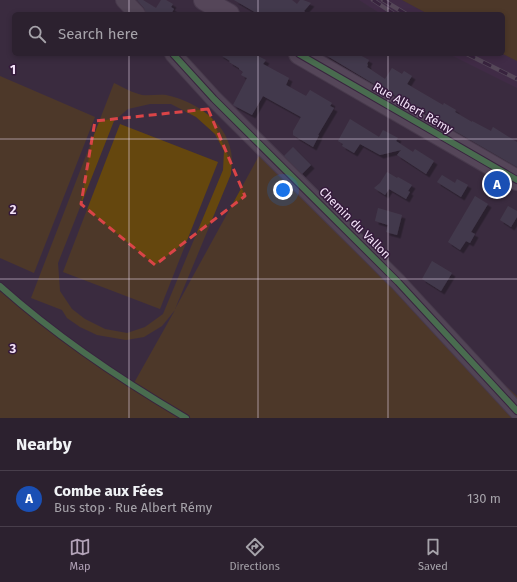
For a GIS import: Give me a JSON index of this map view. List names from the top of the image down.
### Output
{
  "streets": {
    "main road": ["Rue Albert Rémy"],
    "street": ["Chemin du Vallon"]
  },
  "page": {
    "search": "Search here",
    "pins": "A",
    "heading": "Nearby",
    "list": [
      {
        "mark": "A",
        "name": "Combe aux Fées",
        "note": "Bus stop · Rue Albert Rémy",
        "value": "130 m"
      }
    ],
    "nav": ["Map", "Directions", "Saved"]
  },
  "grid": {
    "rows": ["1", "2", "3"]
  }
}
